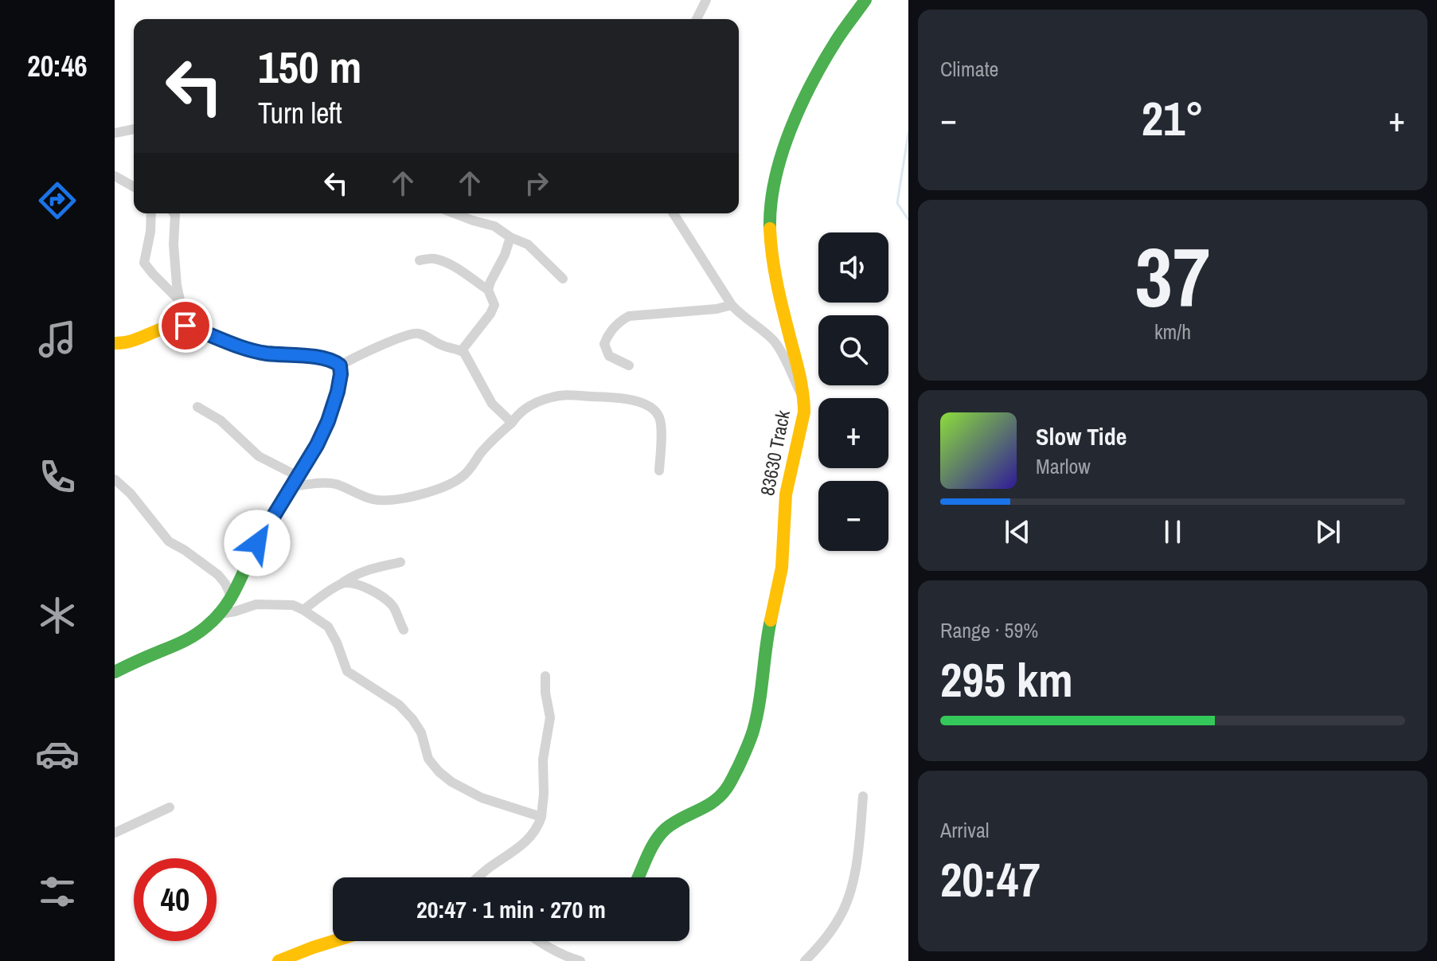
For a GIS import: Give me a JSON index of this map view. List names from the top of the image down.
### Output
{
  "streets": {
    "street": ["83630 Track"]
  },
  "page": {
    "tabs": "20:46",
    "tile": [
      "Climate",
      ["37", "km/h"],
      ["Range · 59%", "295 km"],
      ["Arrival", "20:47"]
    ],
    "turn": ["150 m", "Turn left"],
    "heat": ["−", "21°", "+"],
    "map_buttons": ["+", "−"],
    "song": ["Slow Tide", "Marlow"],
    "limit": "40",
    "trip": "20:47 · 1 min · 270 m"
  }
}
